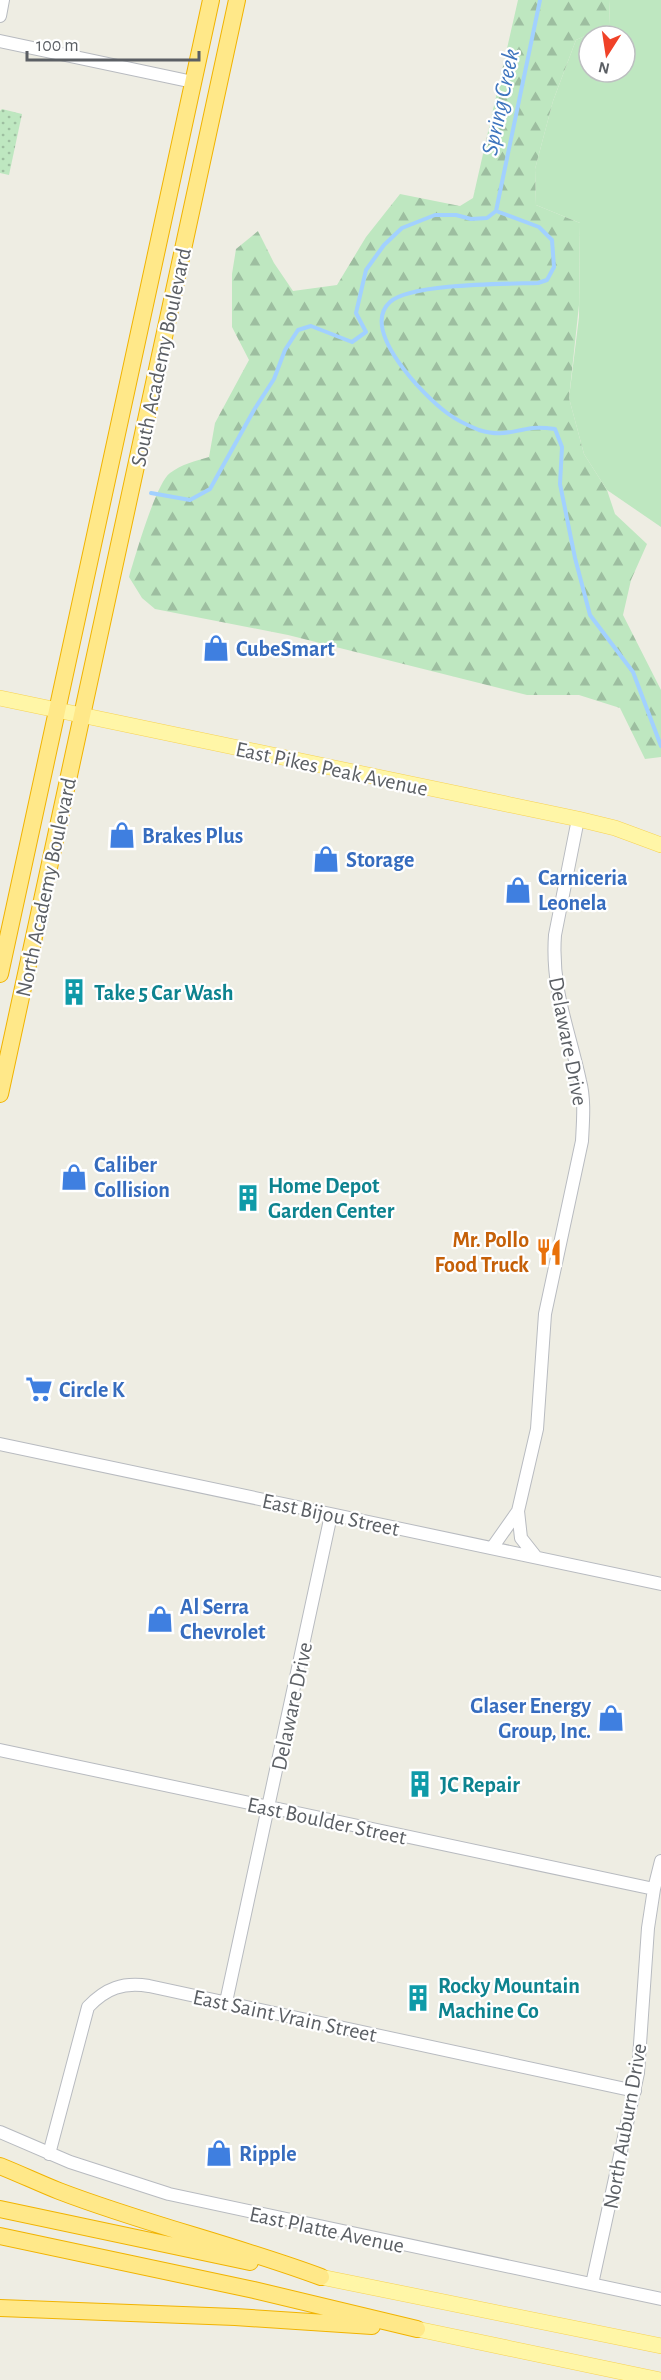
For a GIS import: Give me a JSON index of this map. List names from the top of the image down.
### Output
{
  "streets": {
    "highway": ["South Academy Boulevard", "North Academy Boulevard"],
    "main road": ["East Pikes Peak Avenue"],
    "street": [
      "Delaware Drive",
      "East Bijou Street",
      "East Boulder Street",
      "East Saint Vrain Street",
      "North Auburn Drive",
      "East Platte Avenue"
    ]
  },
  "crossings": [
    ["South Academy Boulevard", "East Pikes Peak Avenue"],
    ["South Academy Boulevard", "North Academy Boulevard"],
    ["East Pikes Peak Avenue", "North Academy Boulevard"],
    ["East Pikes Peak Avenue", "Delaware Drive"],
    ["Delaware Drive", "East Bijou Street"],
    ["Delaware Drive", "East Boulder Street"],
    ["Delaware Drive", "East Saint Vrain Street"],
    ["East Boulder Street", "North Auburn Drive"],
    ["East Saint Vrain Street", "North Auburn Drive"],
    ["East Saint Vrain Street", "East Platte Avenue"],
    ["North Auburn Drive", "East Platte Avenue"]
  ],
  "water": ["Spring Creek"],
  "places": {
    "shop": [
      "CubeSmart",
      "Brakes Plus",
      "Storage",
      "Carniceria Leonela",
      "Caliber Collision",
      "Al Serra Chevrolet",
      "Glaser Energy Group, Inc.",
      "Ripple"
    ],
    "building": [
      "Take 5 Car Wash",
      "Home Depot Garden Center",
      "JC Repair",
      "Rocky Mountain Machine Co"
    ],
    "restaurant": ["Mr. Pollo Food Truck"],
    "supermarket": ["Circle K"]
  },
  "scale_bar": "100 m",
  "north": "bottom"
}
